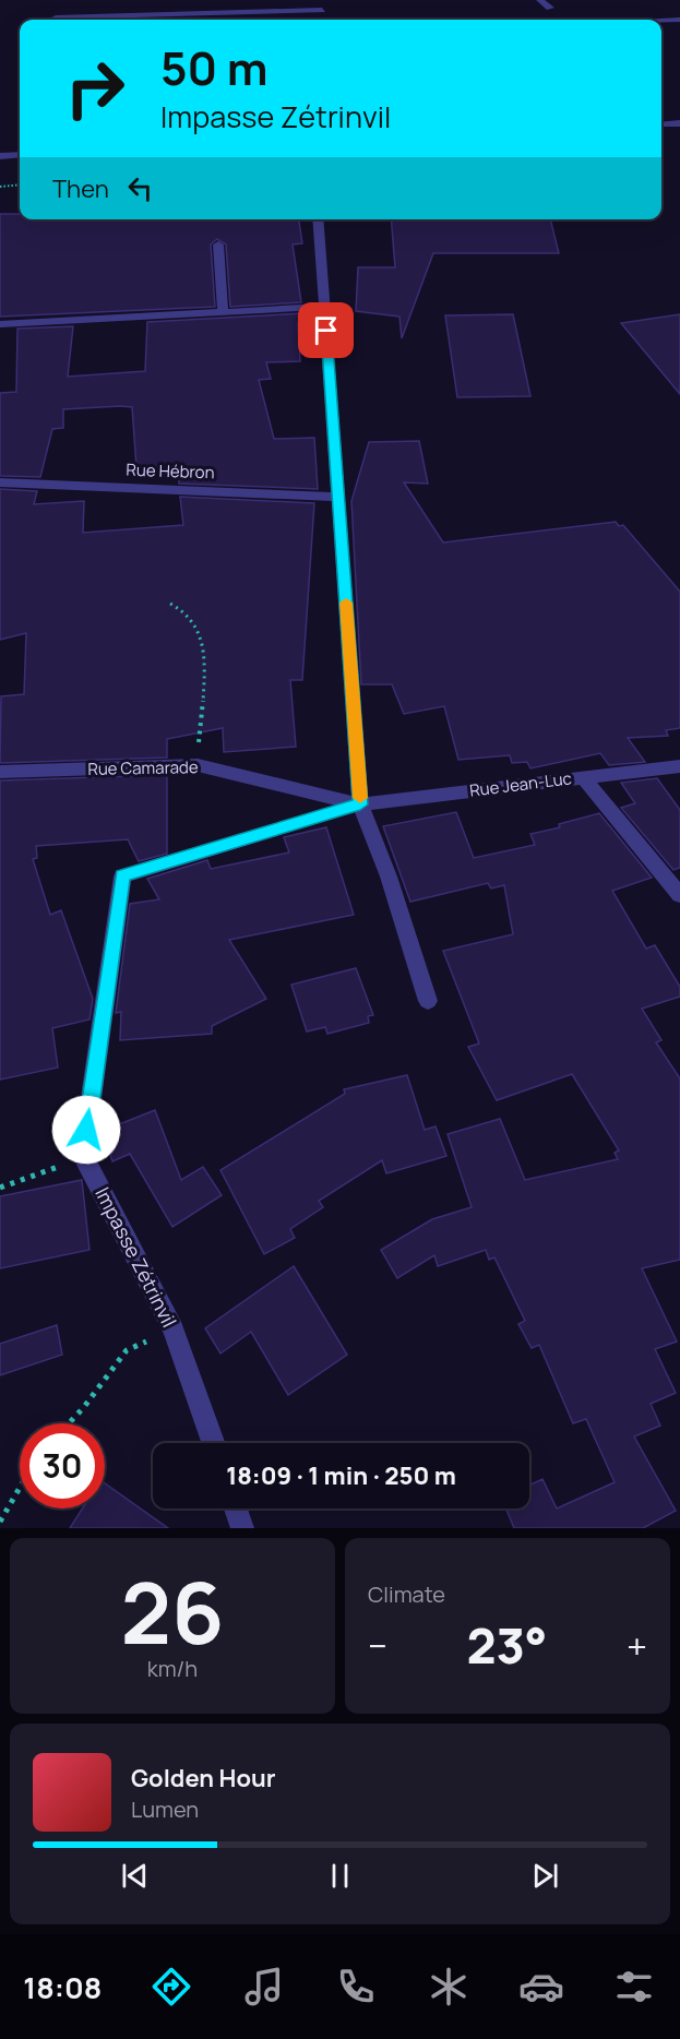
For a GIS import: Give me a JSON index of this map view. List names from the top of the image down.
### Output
{
  "streets": {
    "street": [
      "Rue Hébron",
      "Rue Camarade",
      "Rue Jean-Luc",
      "Impasse Zétrinvil"
    ]
  },
  "crossings": [
    ["Rue Camarade", "Rue Jean-Luc"]
  ],
  "page": {
    "turn": ["50 m", "Impasse Zétrinvil"],
    "then": "Then",
    "limit": "30",
    "trip": "18:09 · 1 min · 250 m",
    "tile": [
      ["26", "km/h"],
      "Climate"
    ],
    "heat": ["−", "23°", "+"],
    "song": ["Golden Hour", "Lumen"],
    "tabs": "18:08"
  }
}
